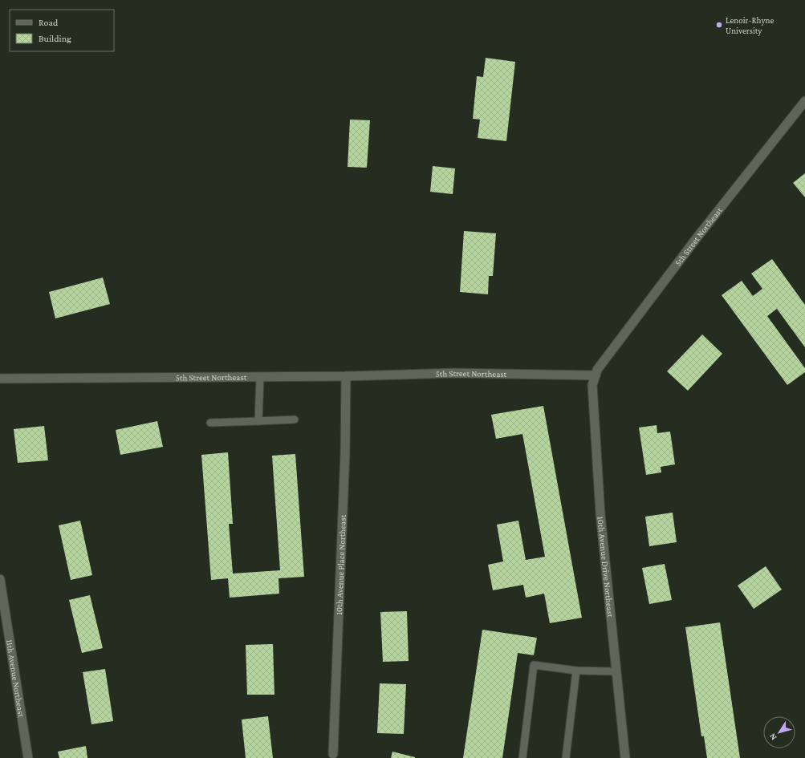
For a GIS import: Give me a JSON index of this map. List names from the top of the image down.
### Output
{
  "streets": {
    "street": [
      "5th Street Northeast",
      "10th Avenue Place Northeast",
      "10th Avenue Drive Northeast",
      "11th Avenue Northeast"
    ]
  },
  "crossings": [
    ["5th Street Northeast", "10th Avenue Place Northeast"],
    ["5th Street Northeast", "10th Avenue Drive Northeast"]
  ],
  "places": ["Lenoir-Rhyne University"],
  "legend": ["Road", "Building"],
  "north": "bottom left"
}
